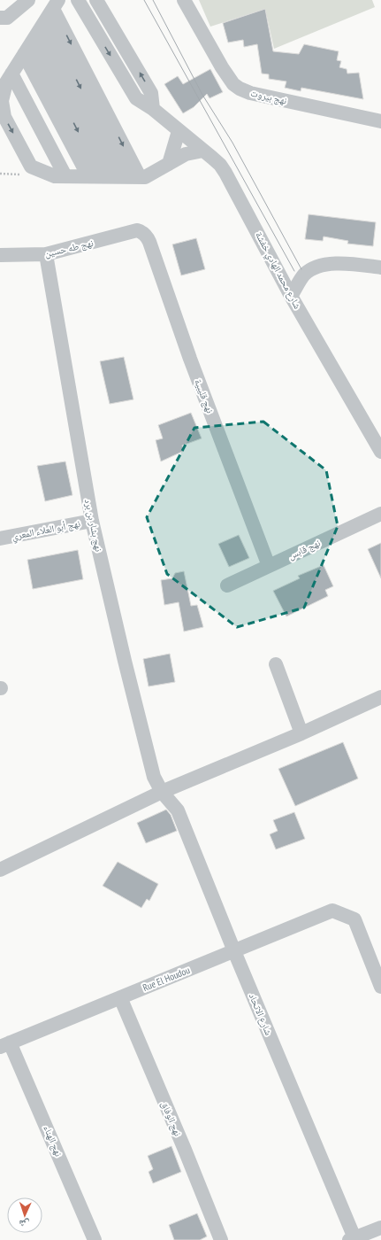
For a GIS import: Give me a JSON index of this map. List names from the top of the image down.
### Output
{
  "streets": {
    "street": [
      "نهج بيروت",
      "نهج طه حسين",
      "شارع محمد الهادي خفشة",
      "نهج قليبية",
      "نهج بشار بن برد",
      "نهج أبو العلاء المعري",
      "نهج قابس",
      "Rue El Houdou",
      "شارع الاتحاد",
      "نهج الوفاق",
      "نهج الهناء"
    ]
  },
  "crossings": [
    ["نهج طه حسين", "نهج قليبية"],
    ["نهج طه حسين", "نهج بشار بن برد"],
    ["نهج قليبية", "نهج قابس"],
    ["نهج بشار بن برد", "نهج أبو العلاء المعري"],
    ["نهج بشار بن برد", "شارع الاتحاد"],
    ["Rue El Houdou", "شارع الاتحاد"],
    ["Rue El Houdou", "نهج الوفاق"],
    ["Rue El Houdou", "نهج الهناء"]
  ],
  "north": "bottom"
}
